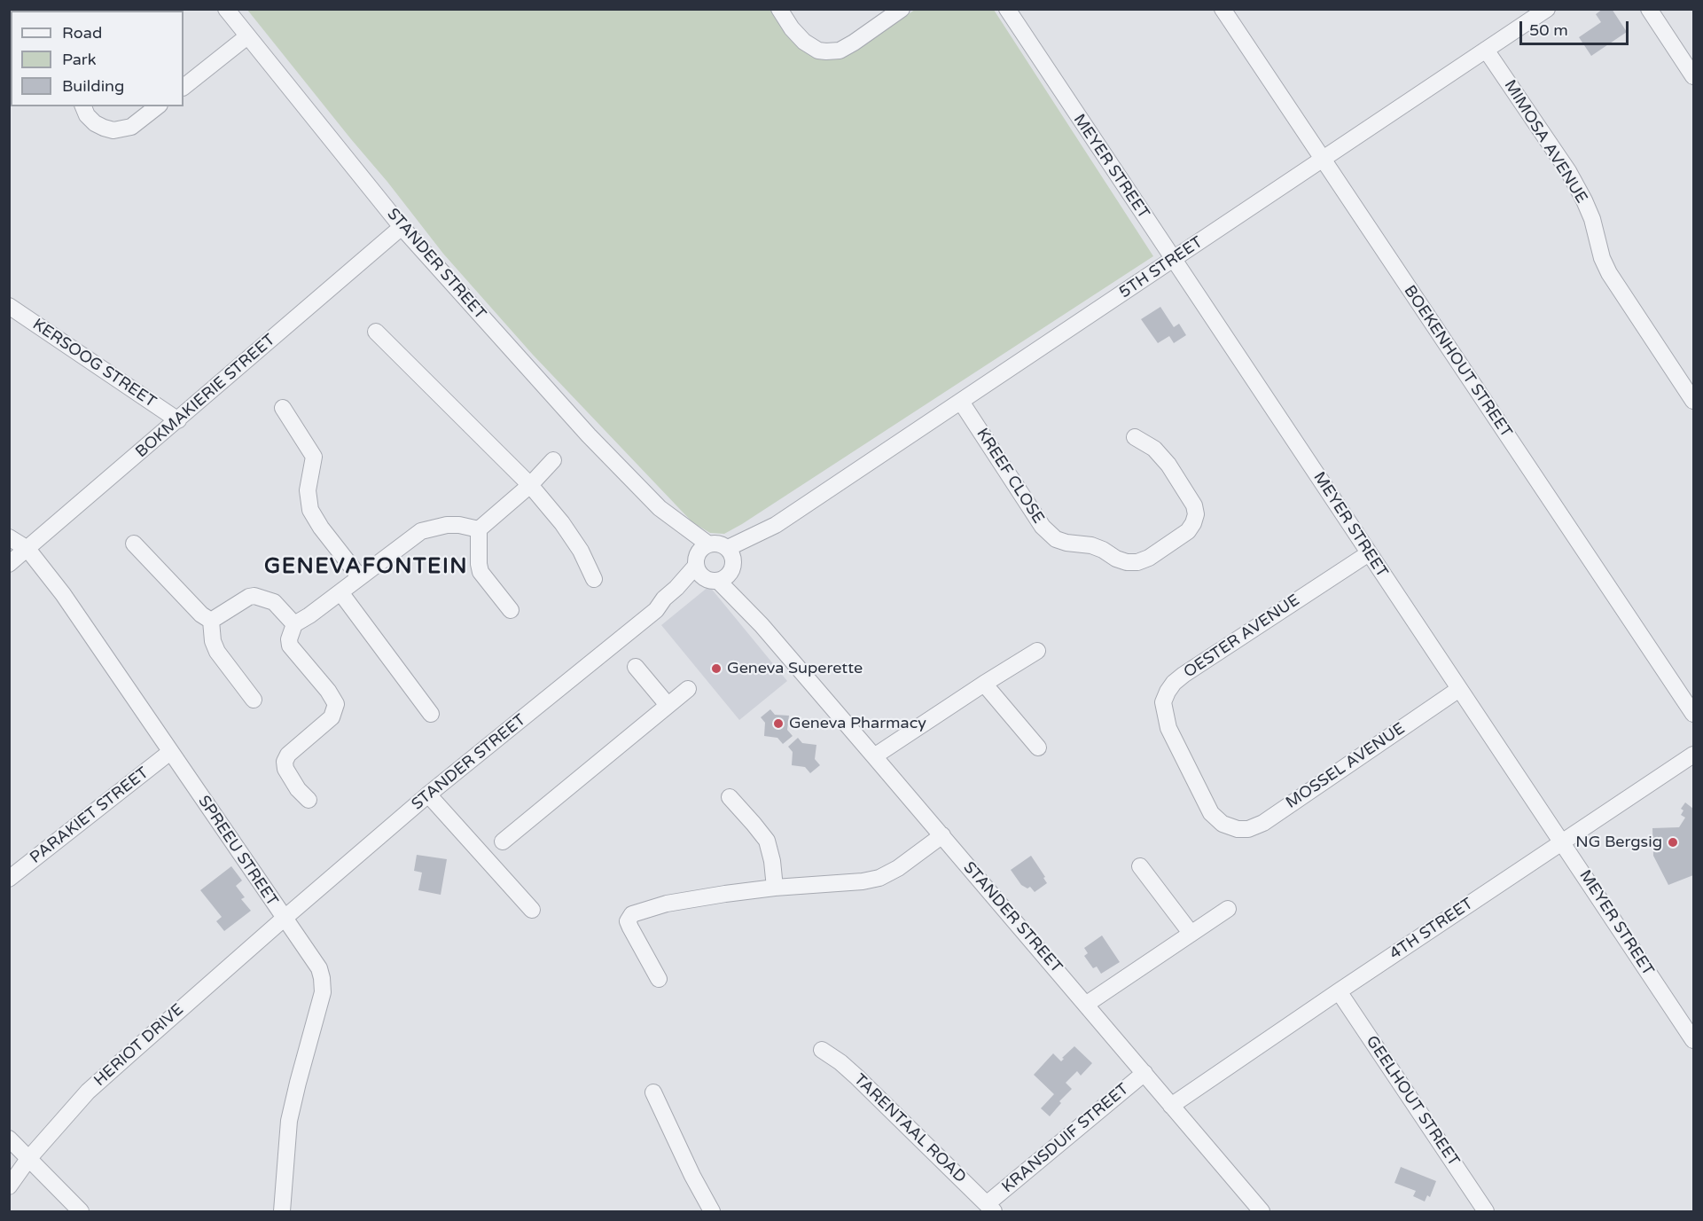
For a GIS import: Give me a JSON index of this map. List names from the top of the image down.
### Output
{
  "streets": {
    "street": [
      "MIMOSA AVENUE",
      "MEYER STREET",
      "STANDER STREET",
      "5TH STREET",
      "BOEKENHOUT STREET",
      "KERSOOG STREET",
      "BOKMAKIERIE STREET",
      "KREEF CLOSE",
      "OESTER AVENUE",
      "MOSSEL AVENUE",
      "PARAKIET STREET",
      "SPREEU STREET",
      "4TH STREET",
      "HERIOT DRIVE",
      "GEELHOUT STREET",
      "TARENTAAL ROAD",
      "KRANSDUIF STREET"
    ]
  },
  "crossings": [
    ["MIMOSA AVENUE", "5TH STREET"],
    ["MEYER STREET", "5TH STREET"],
    ["MEYER STREET", "OESTER AVENUE"],
    ["MEYER STREET", "MOSSEL AVENUE"],
    ["MEYER STREET", "4TH STREET"],
    ["STANDER STREET", "5TH STREET"],
    ["STANDER STREET", "BOKMAKIERIE STREET"],
    ["STANDER STREET", "SPREEU STREET"],
    ["STANDER STREET", "4TH STREET"],
    ["STANDER STREET", "HERIOT DRIVE"],
    ["STANDER STREET", "KRANSDUIF STREET"],
    ["5TH STREET", "BOEKENHOUT STREET"],
    ["5TH STREET", "KREEF CLOSE"],
    ["KERSOOG STREET", "BOKMAKIERIE STREET"],
    ["BOKMAKIERIE STREET", "SPREEU STREET"],
    ["OESTER AVENUE", "MOSSEL AVENUE"],
    ["PARAKIET STREET", "SPREEU STREET"],
    ["SPREEU STREET", "HERIOT DRIVE"],
    ["4TH STREET", "GEELHOUT STREET"],
    ["TARENTAAL ROAD", "KRANSDUIF STREET"]
  ],
  "districts": ["GENEVAFONTEIN"],
  "places": ["Geneva Superette", "Geneva Pharmacy", "NG Bergsig"],
  "legend": ["Road", "Park", "Building"],
  "scale_bar": "50 m"
}
